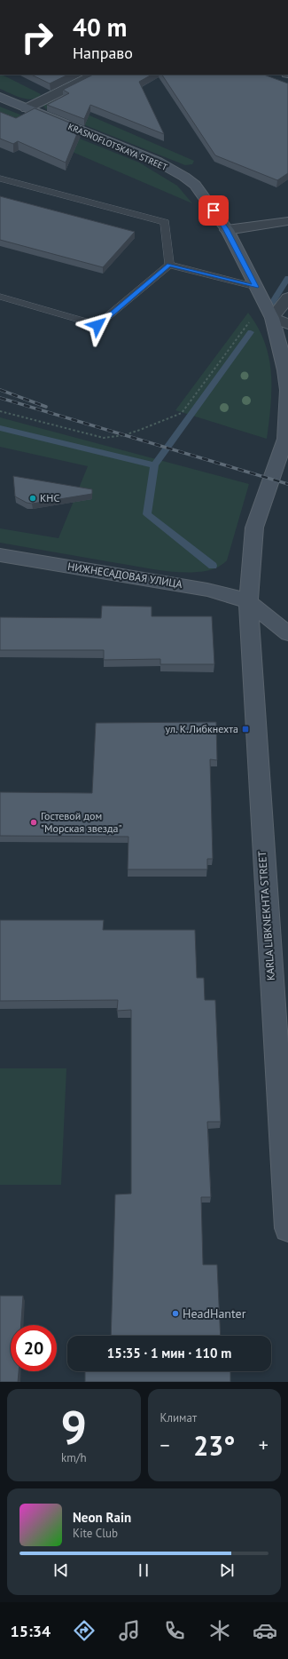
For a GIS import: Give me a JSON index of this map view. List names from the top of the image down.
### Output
{
  "streets": {
    "street": ["KRASNOFLOTSKAYA STREET", "НИЖНЕСАДОВАЯ УЛИЦА", "KARLA LIBKNEKHTA STREET"]
  },
  "crossings": [
    ["KRASNOFLOTSKAYA STREET", "НИЖНЕСАДОВАЯ УЛИЦА"],
    ["KRASNOFLOTSKAYA STREET", "KARLA LIBKNEKHTA STREET"],
    ["НИЖНЕСАДОВАЯ УЛИЦА", "KARLA LIBKNEKHTA STREET"]
  ],
  "places": {
    "other": ["КНС", "Гостевой дом \"Морская звезда\"", "HeadHanter"],
    "transit": ["ул. К.Либкнехта"]
  },
  "page": {
    "turn": ["40 m", "Направо"],
    "limit": "20",
    "trip": "15:35 · 1 мин · 110 m",
    "tile": [
      ["9", "km/h"],
      "Климат"
    ],
    "heat": ["−", "23°", "+"],
    "song": ["Neon Rain", "Kite Club"],
    "tabs": "15:34"
  }
}
